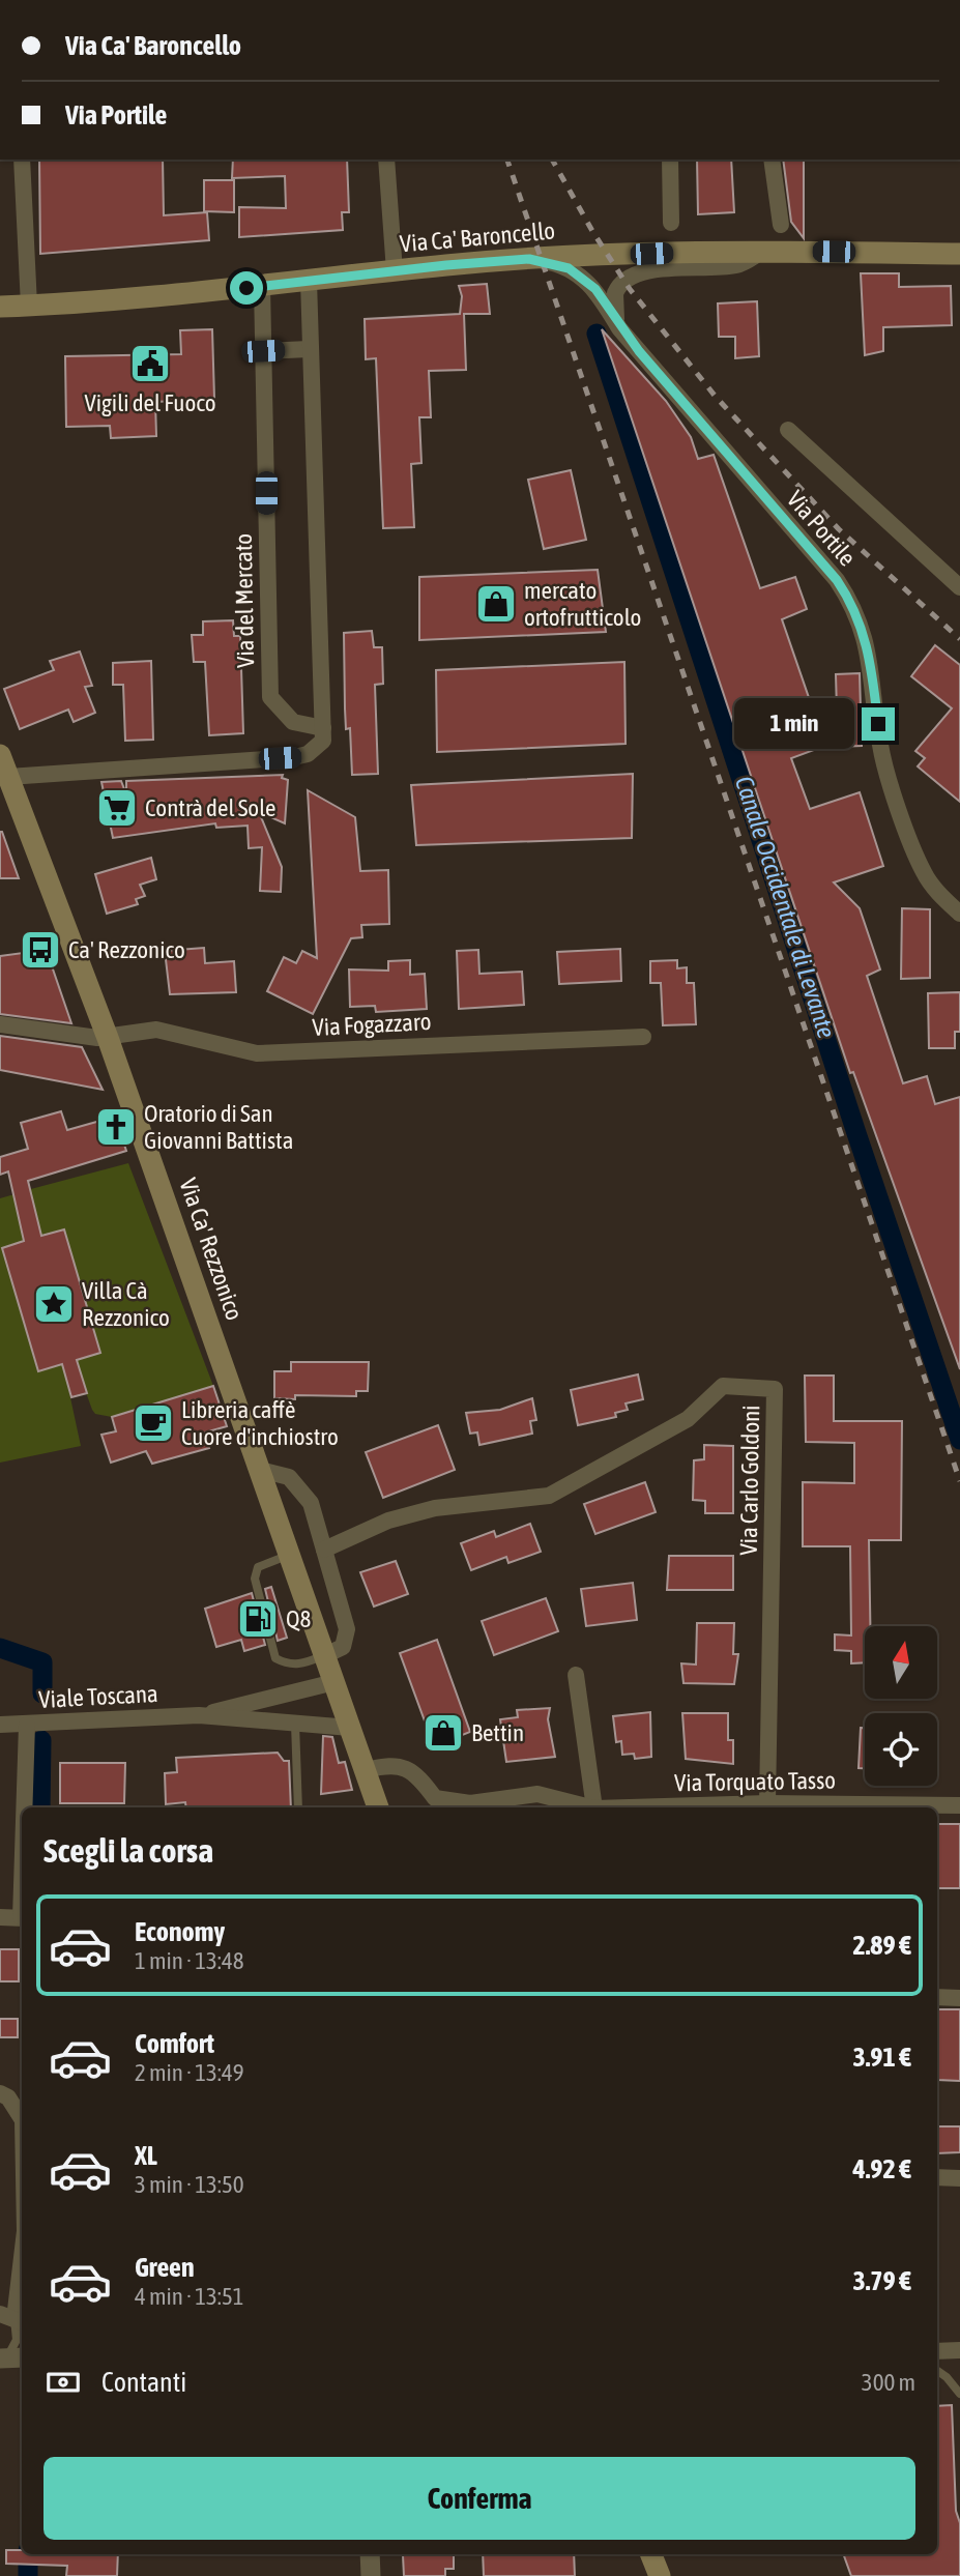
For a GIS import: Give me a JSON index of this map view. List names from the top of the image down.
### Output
{
  "streets": {
    "main road": ["Via Ca' Baroncello", "Via Ca' Rezzonico"],
    "street": [
      "Via Portile",
      "Via del Mercato",
      "Via Fogazzaro",
      "Via Carlo Goldoni",
      "Viale Toscana",
      "Via Torquato Tasso"
    ]
  },
  "crossings": [
    ["Via Ca' Baroncello", "Via Portile"],
    ["Via Ca' Baroncello", "Via del Mercato"],
    ["Via Fogazzaro", "Via Ca' Rezzonico"],
    ["Via Ca' Rezzonico", "Viale Toscana"],
    ["Via Ca' Rezzonico", "Via Torquato Tasso"],
    ["Via Carlo Goldoni", "Via Torquato Tasso"]
  ],
  "water": ["Canale Occidentale di Levante"],
  "places": {
    "public building": ["Vigili del Fuoco"],
    "shop": ["mercato ortofrutticolo", "Bettin"],
    "supermarket": ["Contrà del Sole"],
    "bus stop": ["Ca' Rezzonico"],
    "church": ["Oratorio di San Giovanni Battista"],
    "place": ["Villa Cà Rezzonico"],
    "cafe": ["Libreria caffè Cuore d'inchiostro"],
    "fuel station": ["Q8"]
  },
  "north": "top",
  "page": {
    "banner": ["Via Ca' Baroncello", "Via Portile"],
    "bubble": "1 min",
    "heading": "Scegli la corsa",
    "list": [
      {
        "name": "Economy",
        "note": "1 min · 13:48",
        "value": "2.89 €"
      },
      {
        "name": "Comfort",
        "note": "2 min · 13:49",
        "value": "3.91 €"
      },
      {
        "name": "XL",
        "note": "3 min · 13:50",
        "value": "4.92 €"
      },
      {
        "name": "Green",
        "note": "4 min · 13:51",
        "value": "3.79 €"
      }
    ],
    "pay": ["Contanti", "300 m"],
    "buttons": "Conferma"
  }
}
